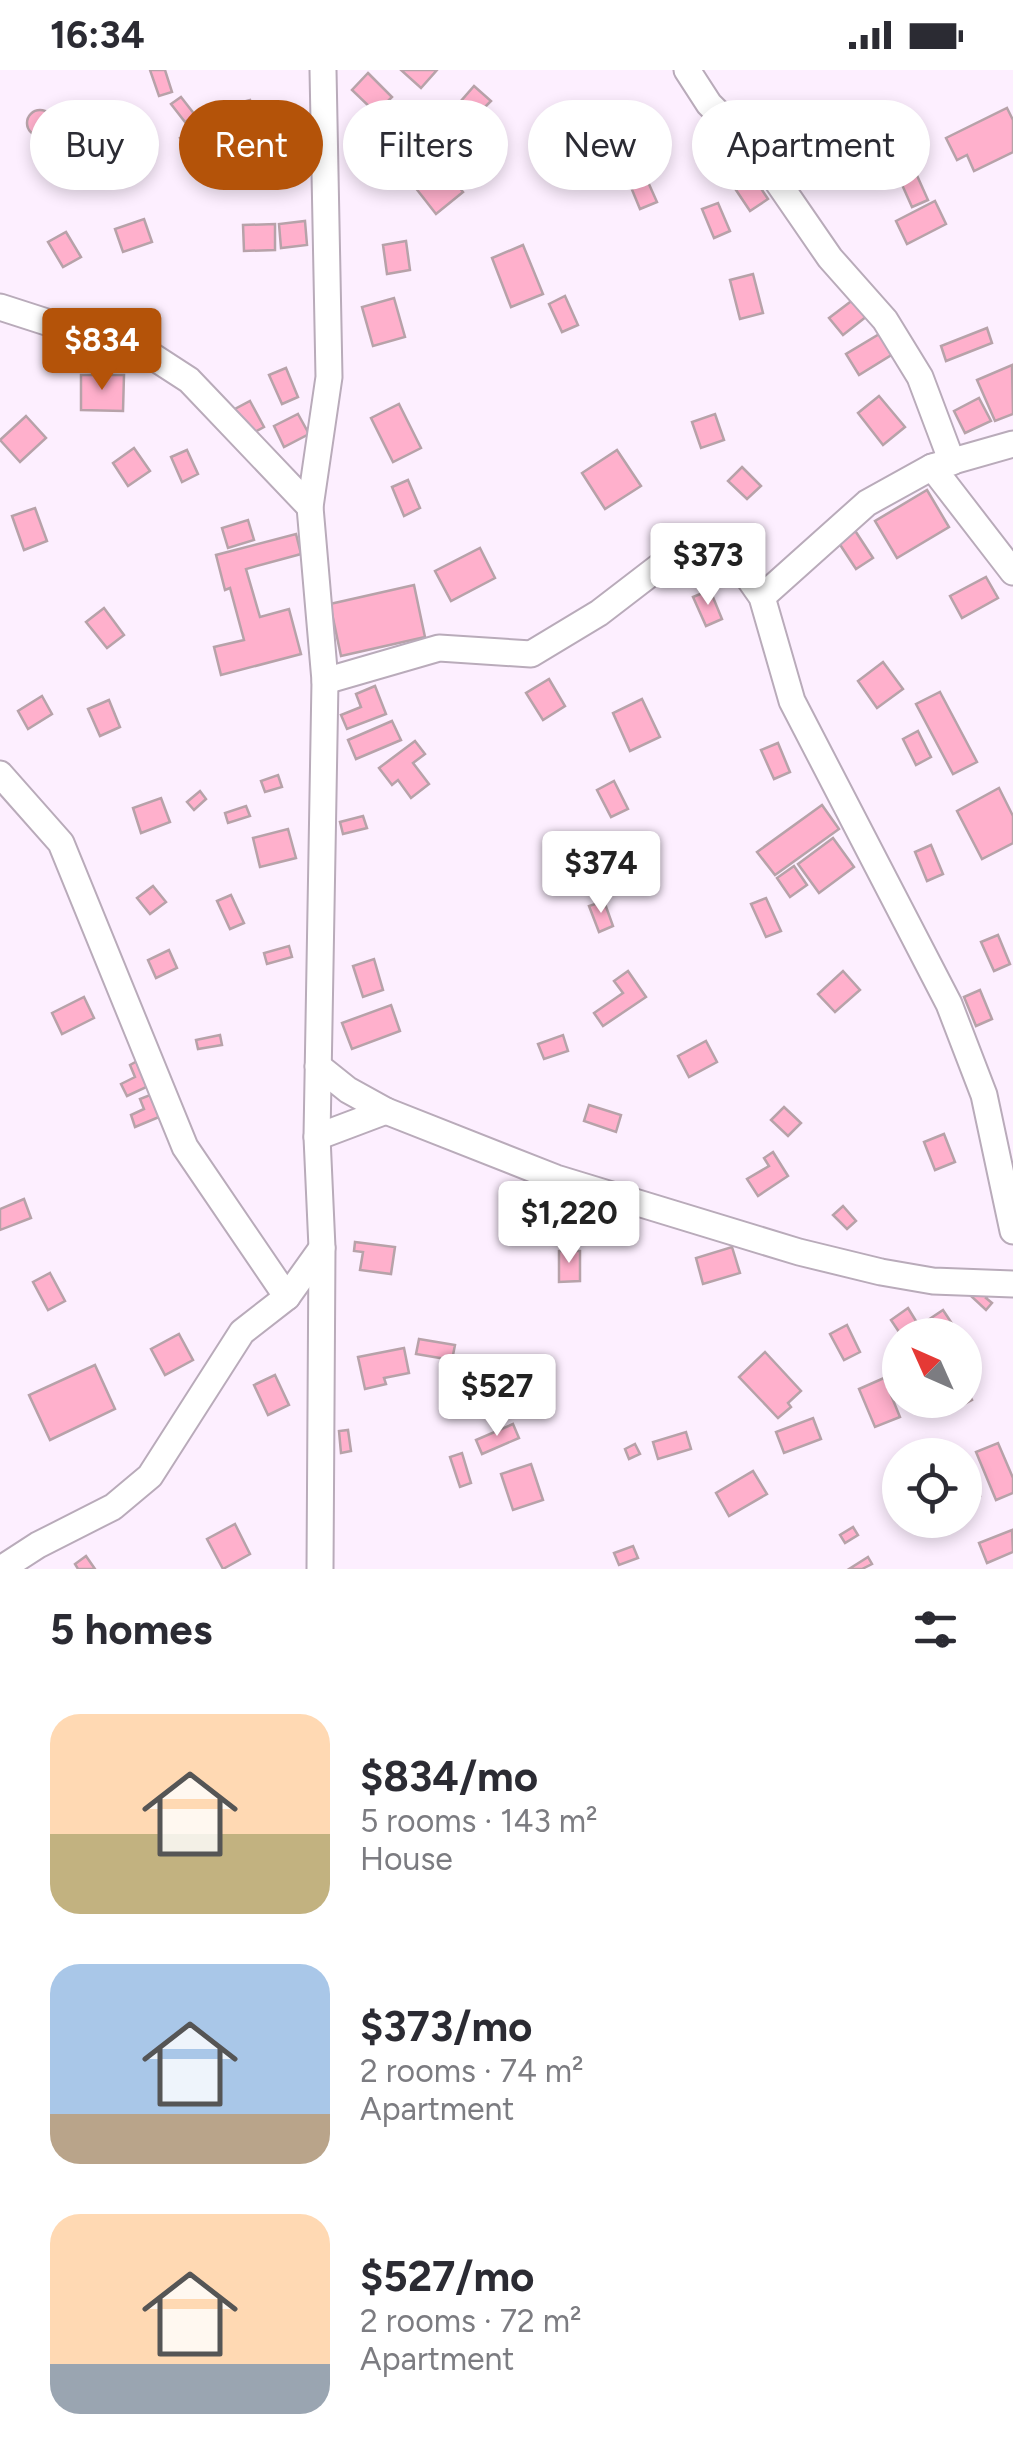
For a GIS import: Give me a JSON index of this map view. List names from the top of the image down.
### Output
{
  "north": "top left",
  "page": {
    "status": "16:34",
    "chip": [
      "Buy",
      "Rent",
      "Filters",
      "New",
      "Apartment"
    ],
    "price": [
      "$834",
      "$373",
      "$374",
      "$1,220",
      "$527"
    ],
    "heading": "5 homes",
    "list": [
      {
        "name": "$834/mo",
        "note": "5 rooms · 143 m² · House"
      },
      {
        "name": "$373/mo",
        "note": "2 rooms · 74 m² · Apartment"
      },
      {
        "name": "$527/mo",
        "note": "2 rooms · 72 m² · Apartment"
      }
    ]
  }
}
